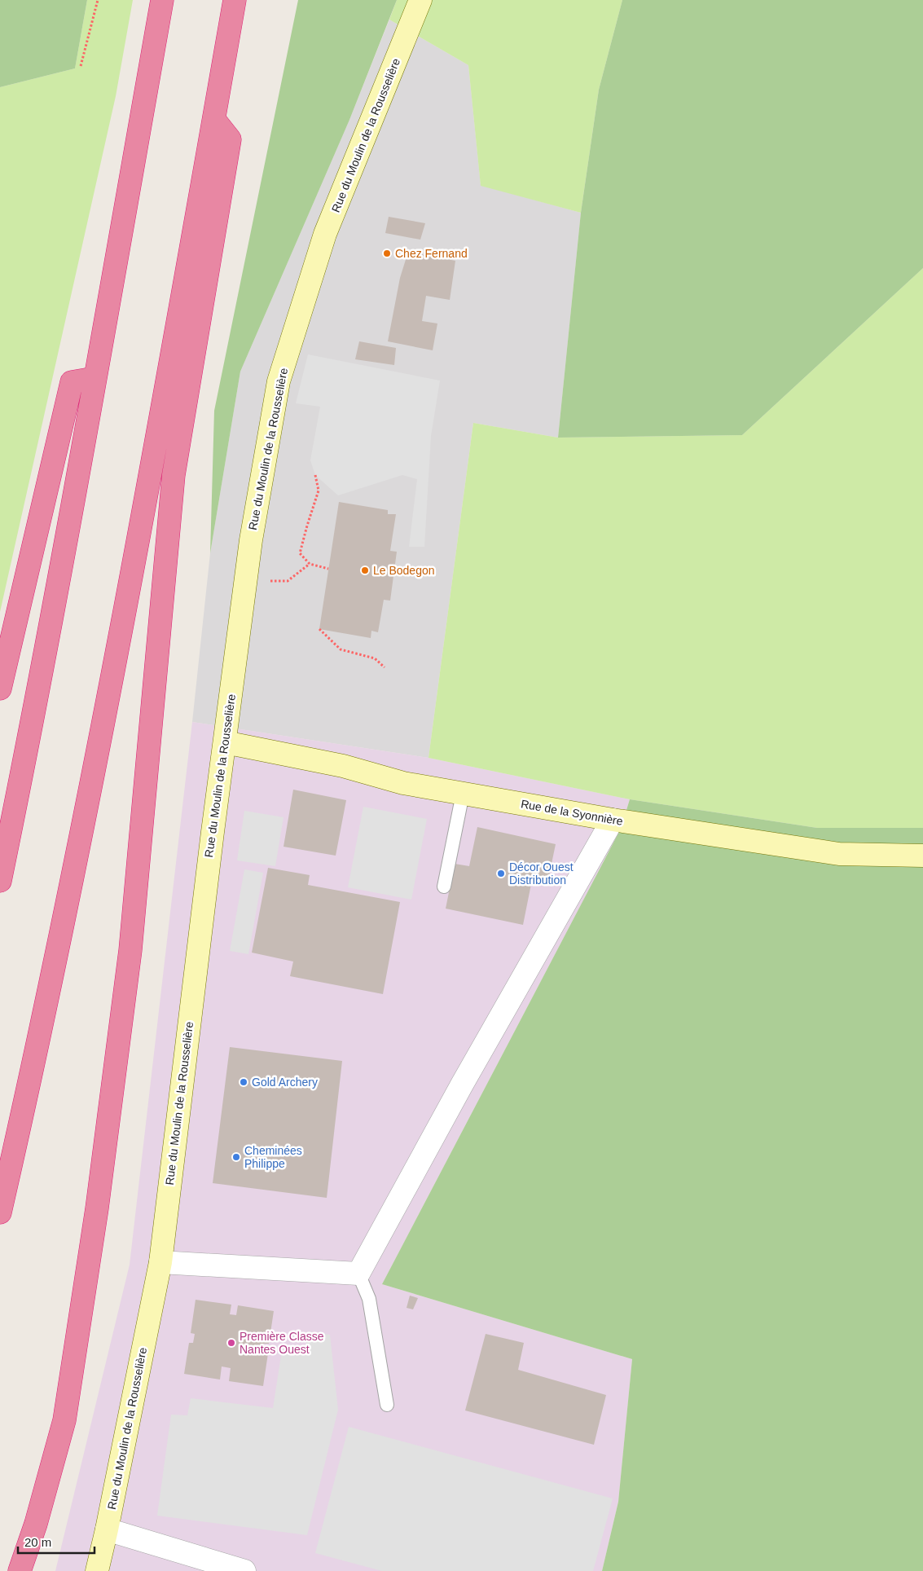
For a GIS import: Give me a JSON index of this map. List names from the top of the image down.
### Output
{
  "streets": {
    "street": ["Rue du Moulin de la Rousselière", "Rue de la Syonnière"]
  },
  "crossings": [
    ["Rue du Moulin de la Rousselière", "Rue de la Syonnière"]
  ],
  "places": [
    "Chez Fernand",
    "Le Bodegon",
    "Décor Ouest Distribution",
    "Gold Archery",
    "Cheminées Philippe",
    "Première Classe Nantes Ouest"
  ],
  "scale_bar": "20 m"
}
